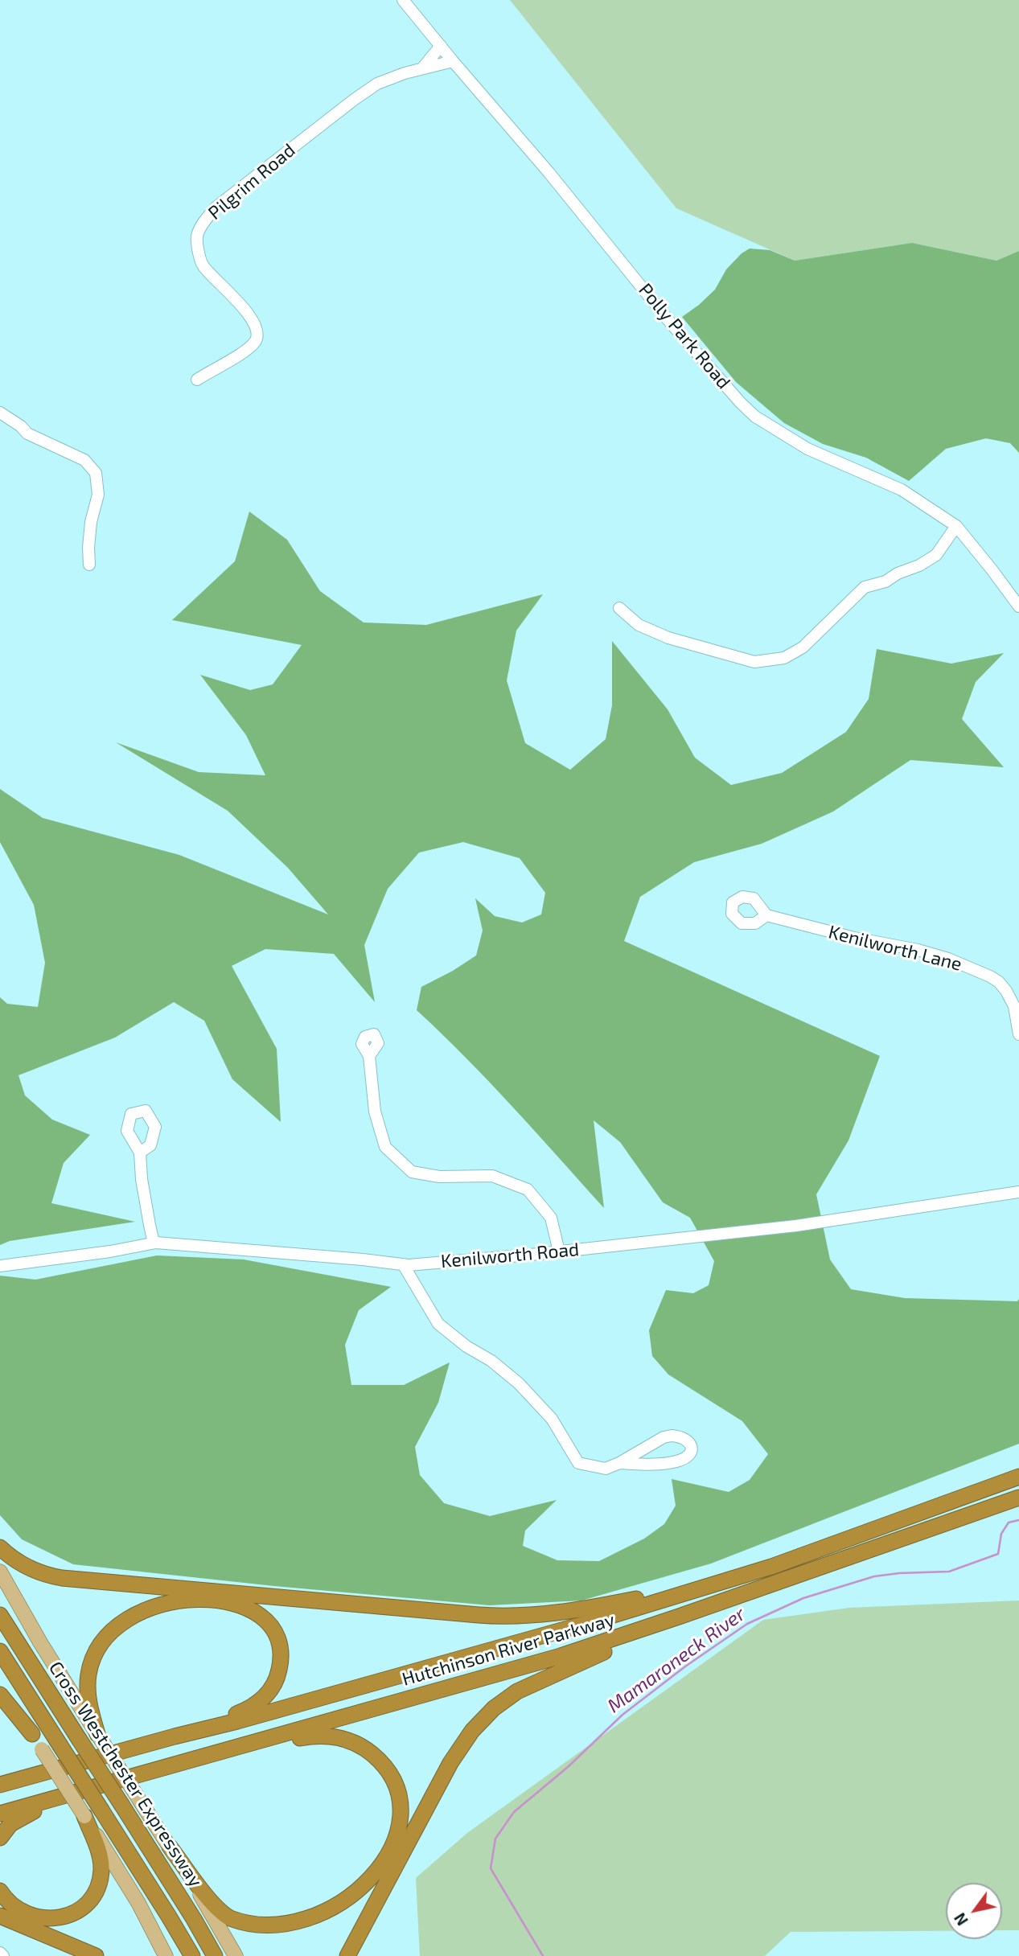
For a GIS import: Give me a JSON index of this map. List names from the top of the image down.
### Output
{
  "streets": {
    "highway": ["Hutchinson River Parkway", "Cross Westchester Expressway"],
    "street": [
      "Pilgrim Road",
      "Polly Park Road",
      "Kenilworth Lane",
      "Kenilworth Road"
    ]
  },
  "crossings": [
    ["Pilgrim Road", "Polly Park Road"]
  ],
  "water": ["Mamaroneck River"],
  "north": "bottom left"
}
